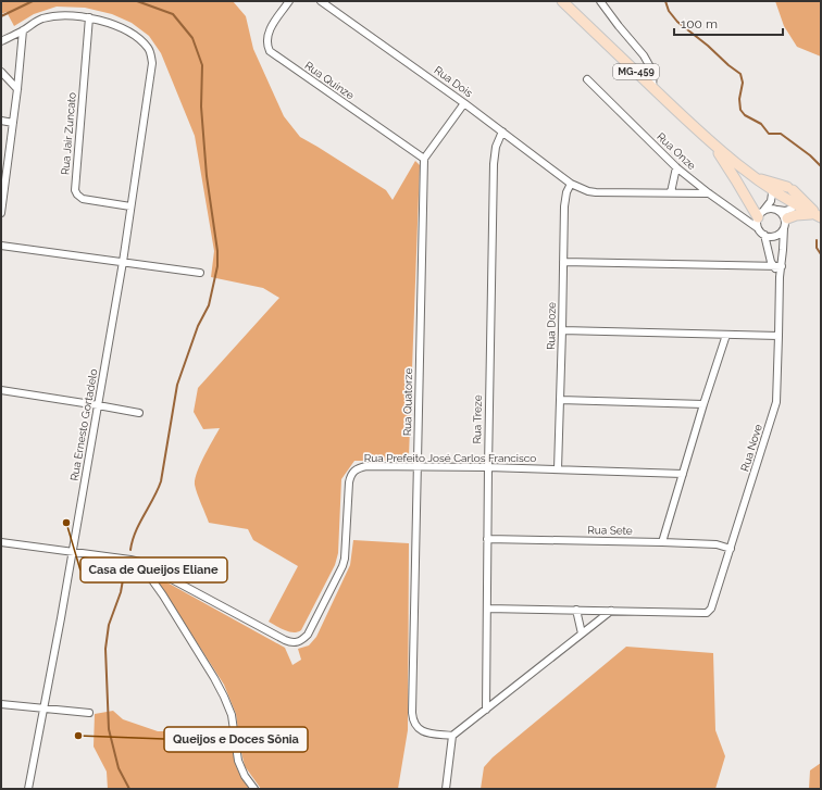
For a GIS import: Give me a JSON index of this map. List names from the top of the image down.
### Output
{
  "streets": {
    "main road": ["MG-459"],
    "street": [
      "Rua Quinze",
      "Rua Dois",
      "Rua Jair Zuncato",
      "Rua Onze",
      "Rua Doze",
      "Rua Quatorze",
      "Rua Treze",
      "Rua Ernesto Gortadelo",
      "Rua Nove",
      "Rua Prefeito José Carlos Francisco",
      "Rua Sete"
    ]
  },
  "crossings": [
    ["Rua Quinze", "Rua Quatorze"],
    ["Rua Dois", "Rua Onze"],
    ["Rua Dois", "Rua Doze"],
    ["Rua Dois", "Rua Treze"],
    ["Rua Jair Zuncato", "Rua Ernesto Gortadelo"],
    ["Rua Onze", "Rua Nove"],
    ["Rua Doze", "Rua Prefeito José Carlos Francisco"],
    ["Rua Quatorze", "Rua Prefeito José Carlos Francisco"],
    ["Rua Treze", "Rua Prefeito José Carlos Francisco"],
    ["Rua Treze", "Rua Sete"],
    ["Rua Ernesto Gortadelo", "Rua Prefeito José Carlos Francisco"],
    ["Rua Nove", "Rua Sete"]
  ],
  "places": ["Casa de Queijos Eliane", "Queijos e Doces Sônia"],
  "scale_bar": "100 m"
}
